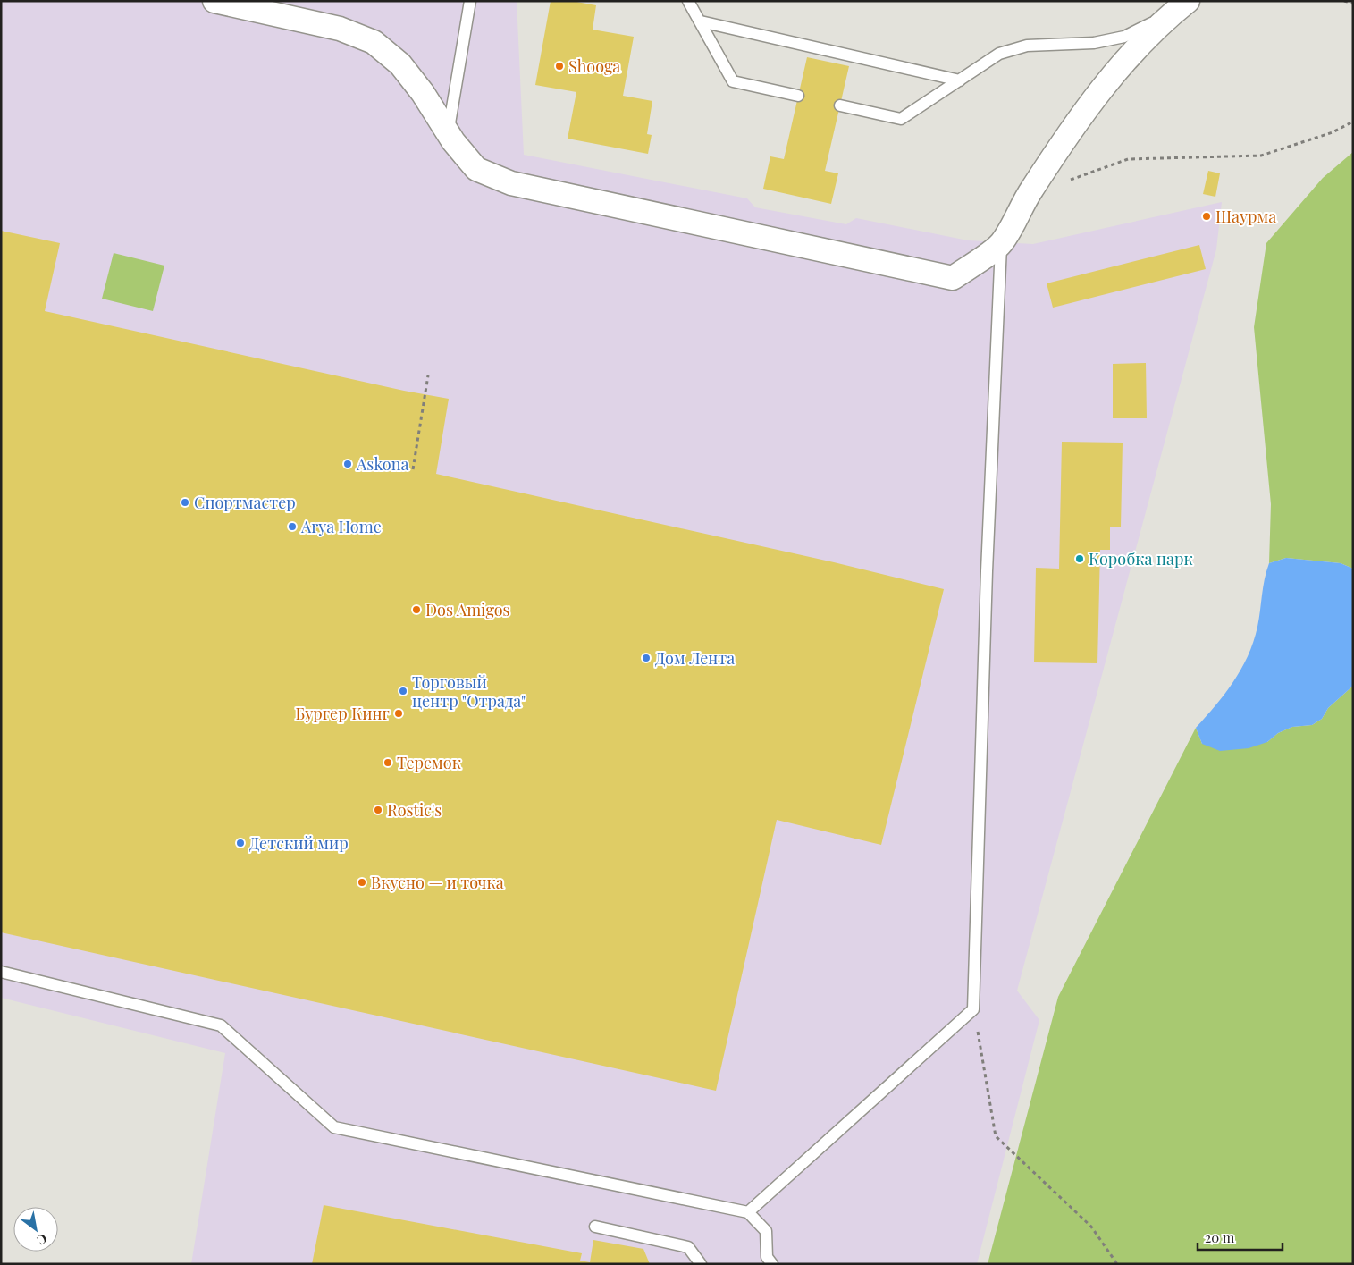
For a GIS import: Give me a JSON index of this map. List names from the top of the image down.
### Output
{
  "places": [
    "Shooga",
    "Шаурма",
    "Askona",
    "Спортмастер",
    "Arya Home",
    "Коробка парк",
    "Dos Amigos",
    "Дом Лента",
    "Торговый центр \"Отрада\"",
    "Бургер Кинг",
    "Теремок",
    "Rostic's",
    "Детский мир",
    "Вкусно — и точка"
  ],
  "scale_bar": "20 m",
  "north": "bottom right"
}
